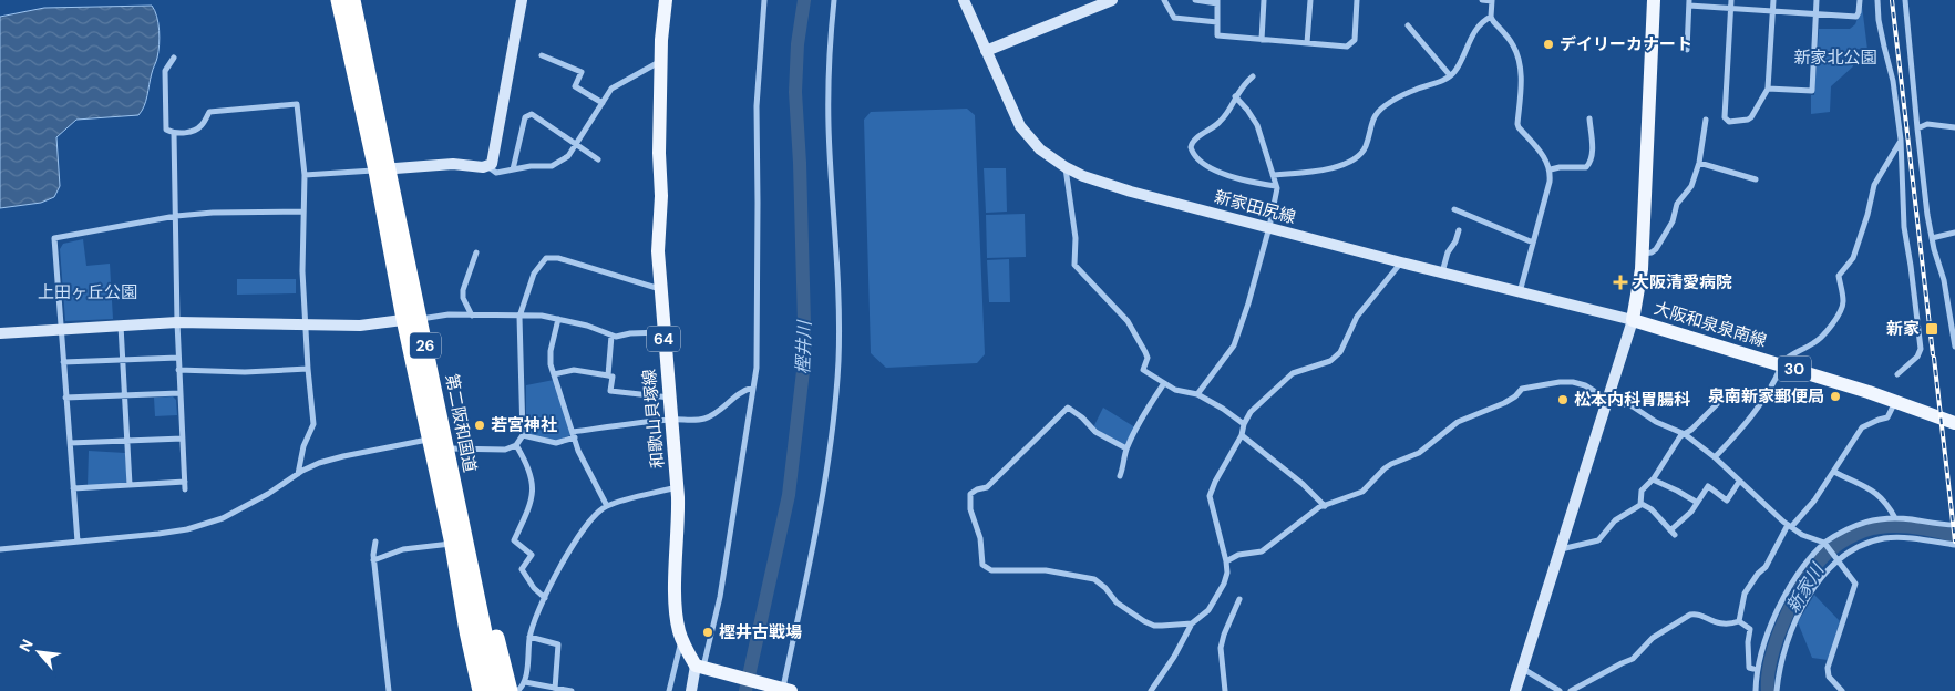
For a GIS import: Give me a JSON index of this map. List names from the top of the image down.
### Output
{
  "streets": {
    "highway": ["26", "第二阪和国道"],
    "main road": [
      "大阪和泉泉南線",
      "64",
      "30",
      "和歌山貝塚線"
    ],
    "street": ["新家田尻線"]
  },
  "crossings": [
    ["新家田尻線", "大阪和泉泉南線"]
  ],
  "water": ["樫井川", "新家川"],
  "parks": ["新家北公園", "上田ヶ丘公園"],
  "places": {
    "other": [
      "デイリーカナート",
      "泉南新家郵便局",
      "松本内科胃腸科",
      "若宮神社",
      "樫井古戦場"
    ],
    "health": ["大阪清愛病院"],
    "transit": ["新家"]
  },
  "north": "top left"
}
